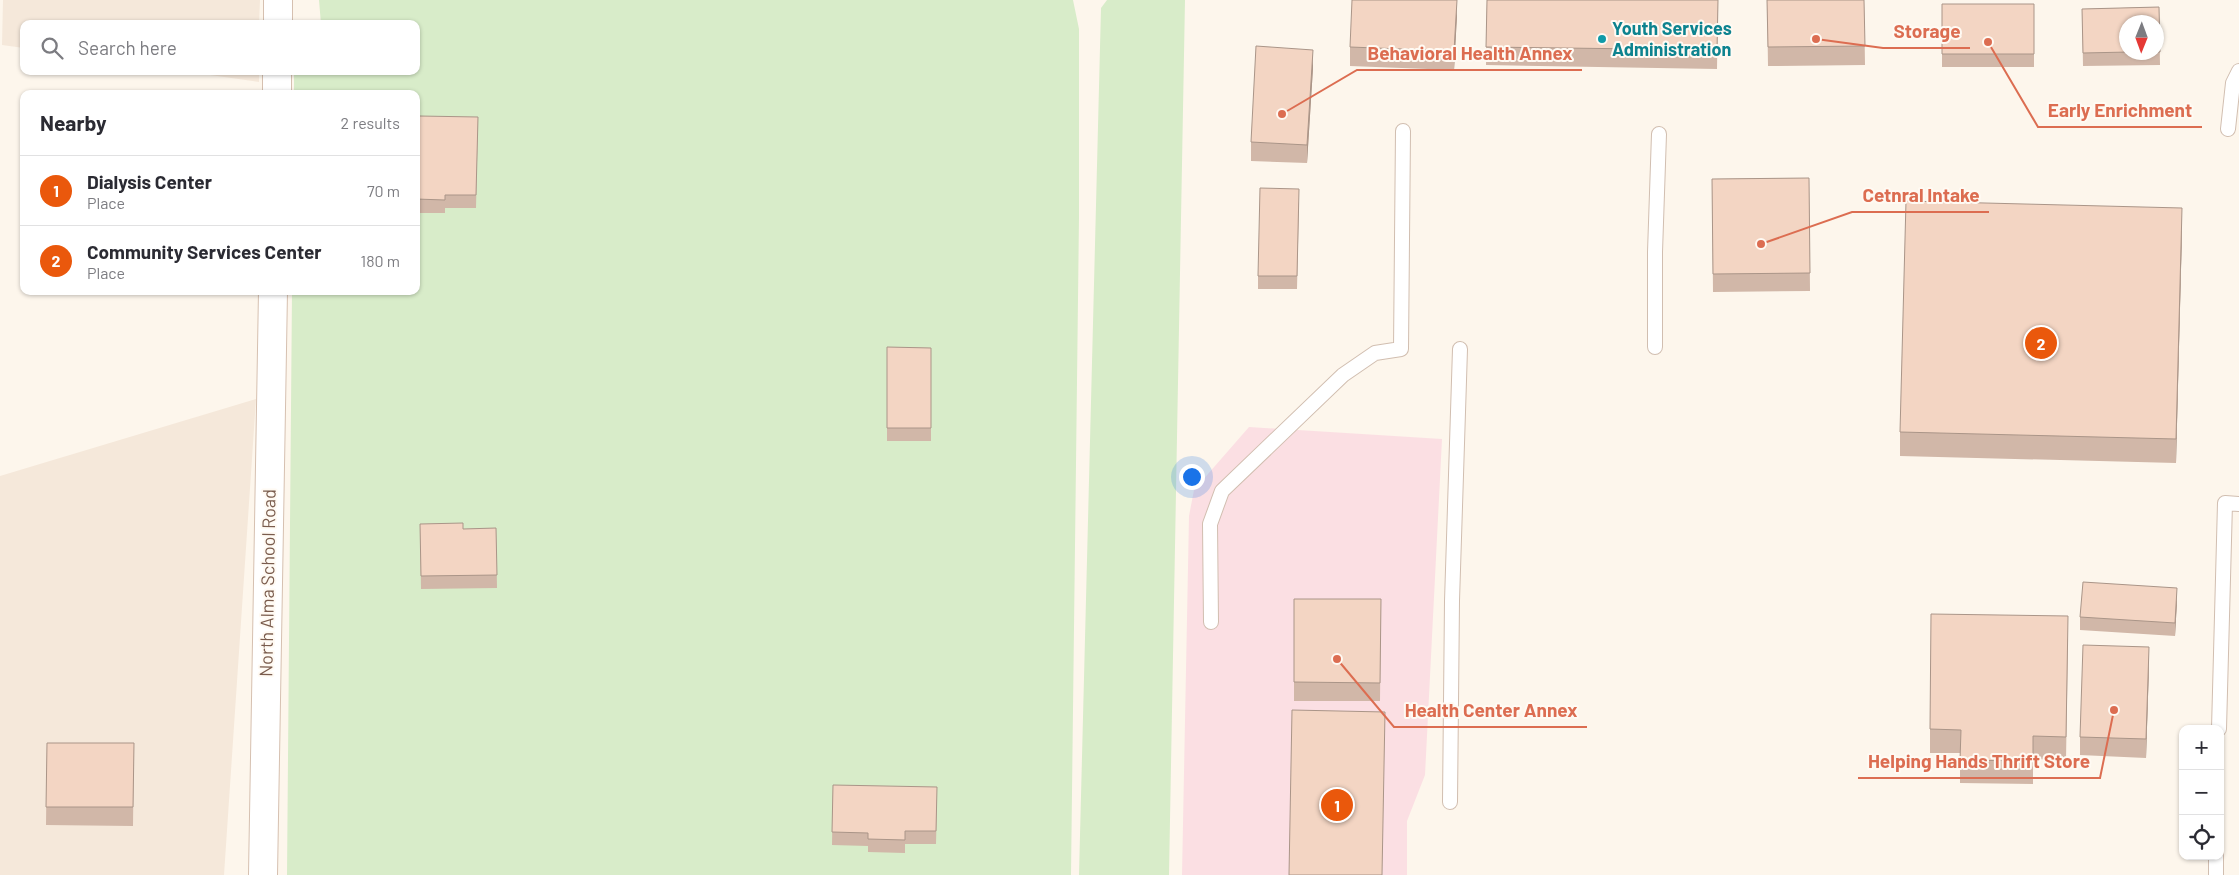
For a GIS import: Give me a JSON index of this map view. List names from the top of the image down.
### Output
{
  "streets": {
    "street": ["North Alma School Road"]
  },
  "places": [
    "Youth Services Administration",
    "Storage",
    "Early Enrichment",
    "Behavioral Health Annex",
    "Cetnral Intake",
    "Health Center Annex",
    "Helping Hands Thrift Store"
  ],
  "north": "bottom",
  "page": {
    "search": "Search here",
    "heading": ["Nearby", "2 results"],
    "list": [
      {
        "mark": "1",
        "name": "Dialysis Center",
        "note": "Place",
        "value": "70 m"
      },
      {
        "mark": "2",
        "name": "Community Services Center",
        "note": "Place",
        "value": "180 m"
      }
    ],
    "pins": ["2", "1"],
    "map_buttons": ["+", "−"]
  }
}
